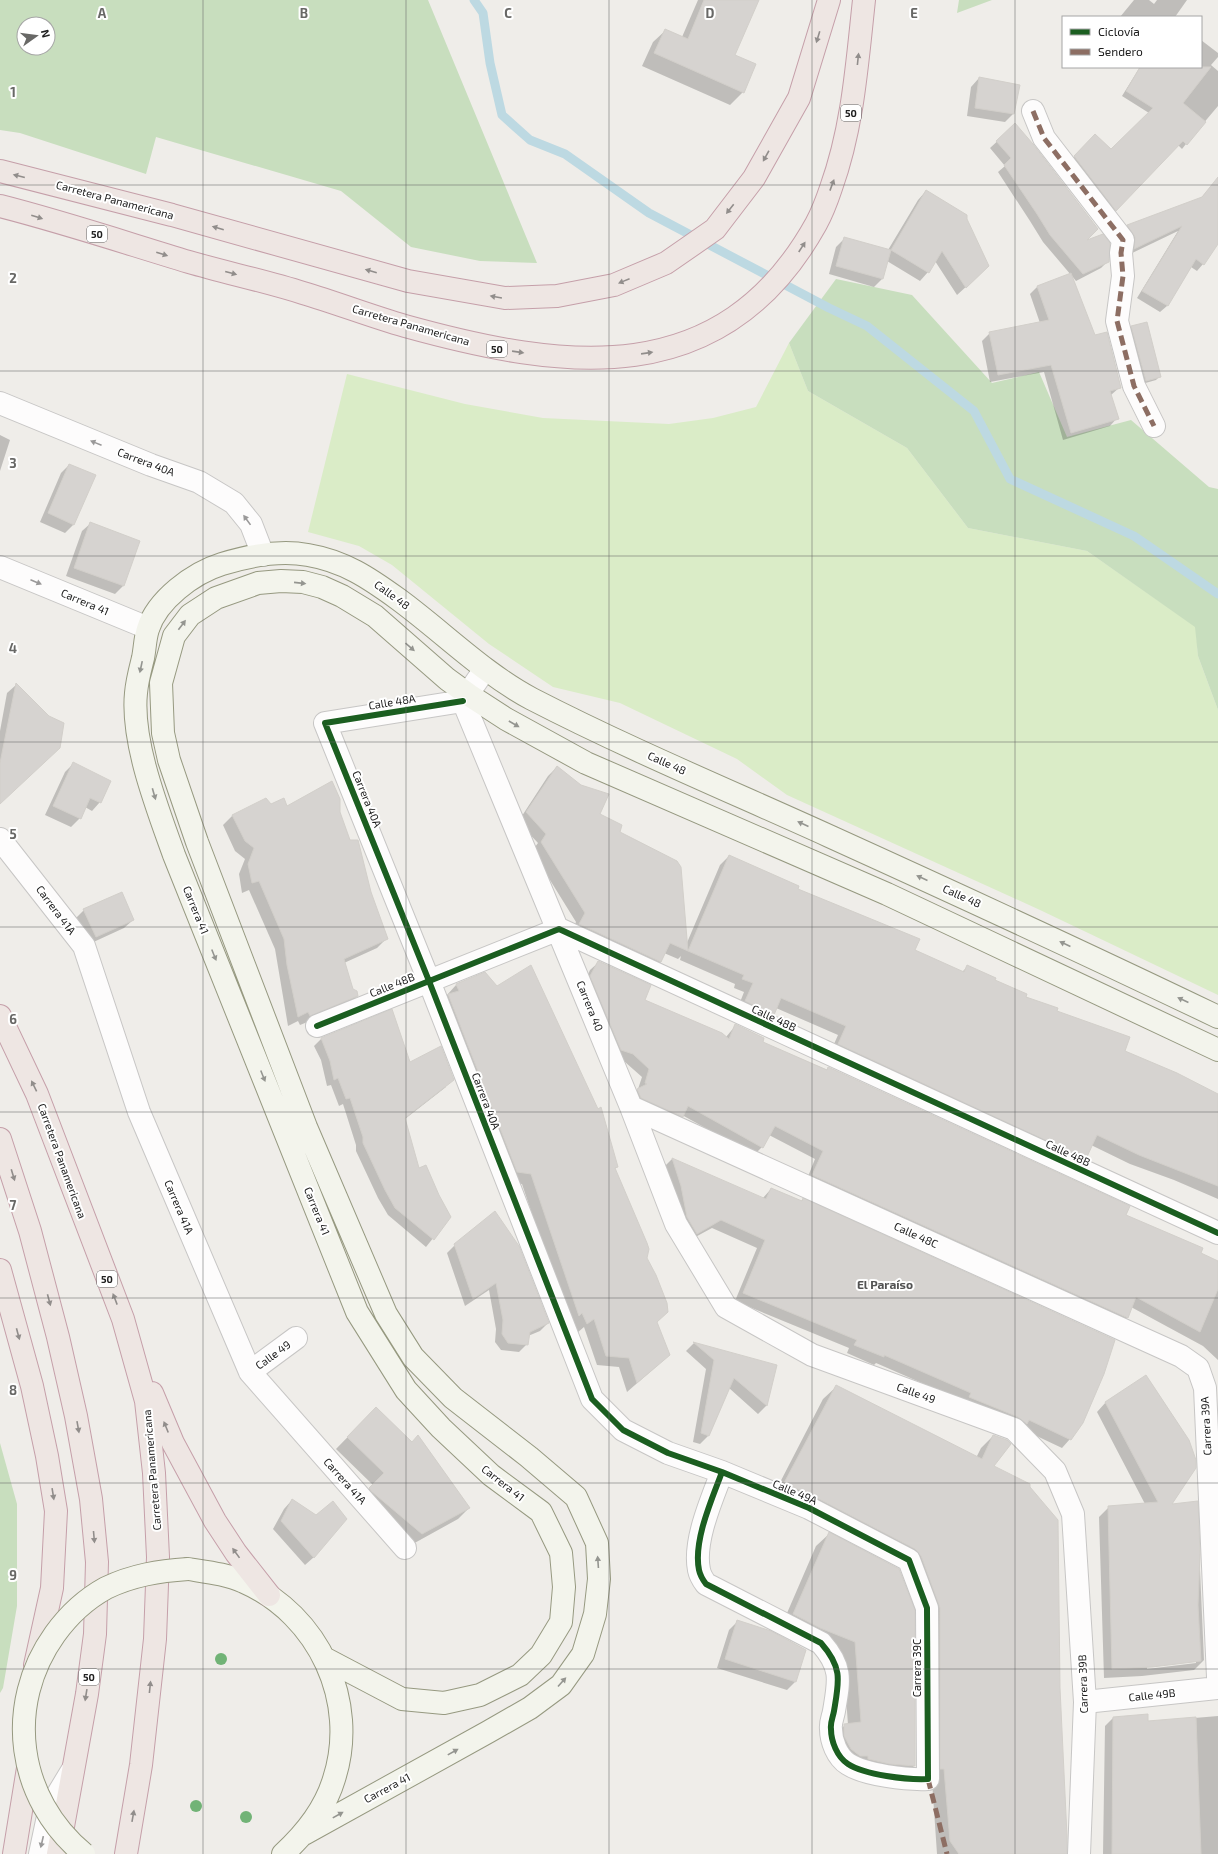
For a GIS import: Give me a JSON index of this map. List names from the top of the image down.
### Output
{
  "streets": {
    "highway": ["50", "Carretera Panamericana"],
    "main road": ["Calle 48", "Carrera 41"],
    "street": [
      "Carrera 40A",
      "Calle 48A",
      "Carrera 41A",
      "Calle 48B",
      "Carrera 40",
      "Calle 48C",
      "Calle 49",
      "Carrera 39A",
      "Calle 49A",
      "Carrera 39C",
      "Carrera 39B",
      "Calle 49B"
    ]
  },
  "crossings": [
    ["Carrera 40A", "Calle 48"],
    ["Carrera 40A", "Calle 48A"],
    ["Carrera 40A", "Calle 48B"],
    ["Carrera 40A", "Calle 49A"],
    ["Calle 48", "Carrera 41"],
    ["Carrera 41", "Calle 48A"],
    ["Carrera 41", "Carrera 40"],
    ["Calle 48A", "Carrera 40"],
    ["Carrera 41A", "Calle 49"],
    ["Calle 48B", "Carrera 40"],
    ["Carrera 40", "Calle 48C"],
    ["Carrera 40", "Calle 49"],
    ["Calle 48C", "Carrera 39A"],
    ["Calle 49", "Carrera 39B"],
    ["Calle 49A", "Carrera 39C"],
    ["Carrera 39B", "Calle 49B"]
  ],
  "districts": ["El Paraíso"],
  "legend": ["Ciclovía", "Sendero"],
  "north": "right",
  "grid": {
    "columns": [
      "A",
      "B",
      "C",
      "D",
      "E"
    ],
    "rows": [
      "1",
      "2",
      "3",
      "4",
      "5",
      "6",
      "7",
      "8",
      "9"
    ]
  }
}
